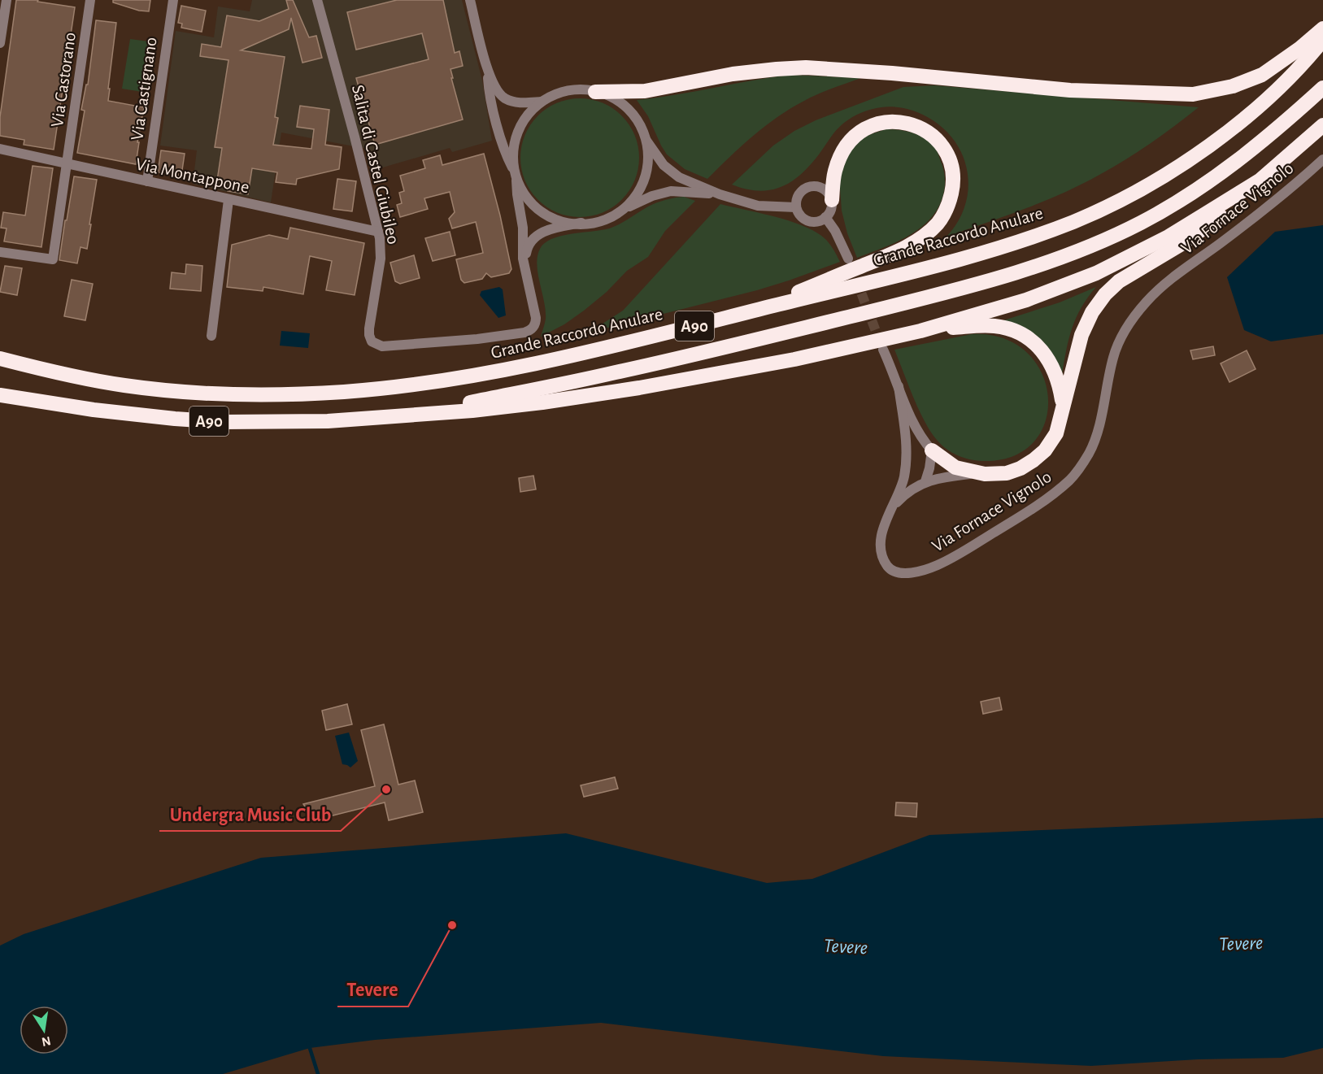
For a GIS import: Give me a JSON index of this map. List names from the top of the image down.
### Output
{
  "streets": {
    "highway": ["Grande Raccordo Anulare", "A90"],
    "street": [
      "Via Castorano",
      "Via Castignano",
      "Salita di Castel Giubileo",
      "Via Montappone",
      "Via Fornace Vignolo"
    ]
  },
  "crossings": [
    ["Via Castorano", "Via Montappone"],
    ["Via Castignano", "Via Montappone"],
    ["Salita di Castel Giubileo", "Via Montappone"]
  ],
  "water": ["Tevere"],
  "places": ["Undergra Music Club", "Tevere"],
  "north": "bottom"
}
